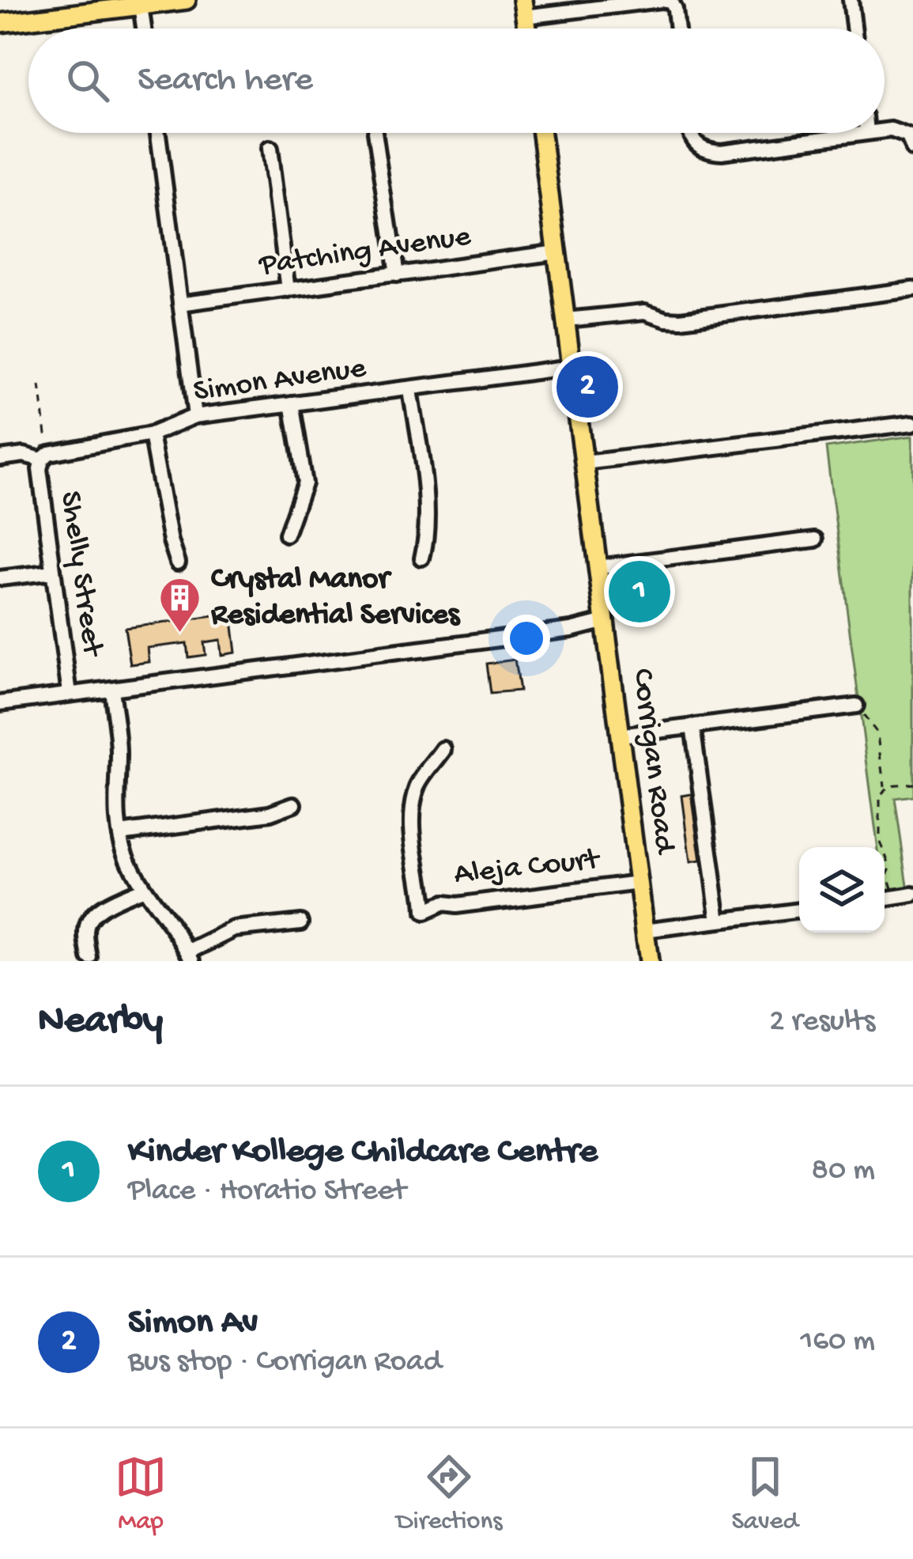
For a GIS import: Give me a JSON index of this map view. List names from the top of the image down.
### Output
{
  "streets": {
    "main road": ["Corrigan Road"],
    "street": [
      "Patching Avenue",
      "Simon Avenue",
      "Shelly Street",
      "Aleja Court"
    ]
  },
  "crossings": [
    ["Patching Avenue", "Corrigan Road"],
    ["Simon Avenue", "Shelly Street"],
    ["Simon Avenue", "Corrigan Road"],
    ["Corrigan Road", "Aleja Court"]
  ],
  "places": {
    "building": ["Crystal Manor Residential Services"]
  },
  "page": {
    "search": "Search here",
    "pins": ["2", "1"],
    "heading": ["Nearby", "2 results"],
    "list": [
      {
        "mark": "1",
        "name": "Kinder Kollege Childcare Centre",
        "note": "Place · Horatio Street",
        "value": "80 m"
      },
      {
        "mark": "2",
        "name": "Simon Av",
        "note": "Bus stop · Corrigan Road",
        "value": "160 m"
      }
    ],
    "nav": ["Map", "Directions", "Saved"]
  }
}
